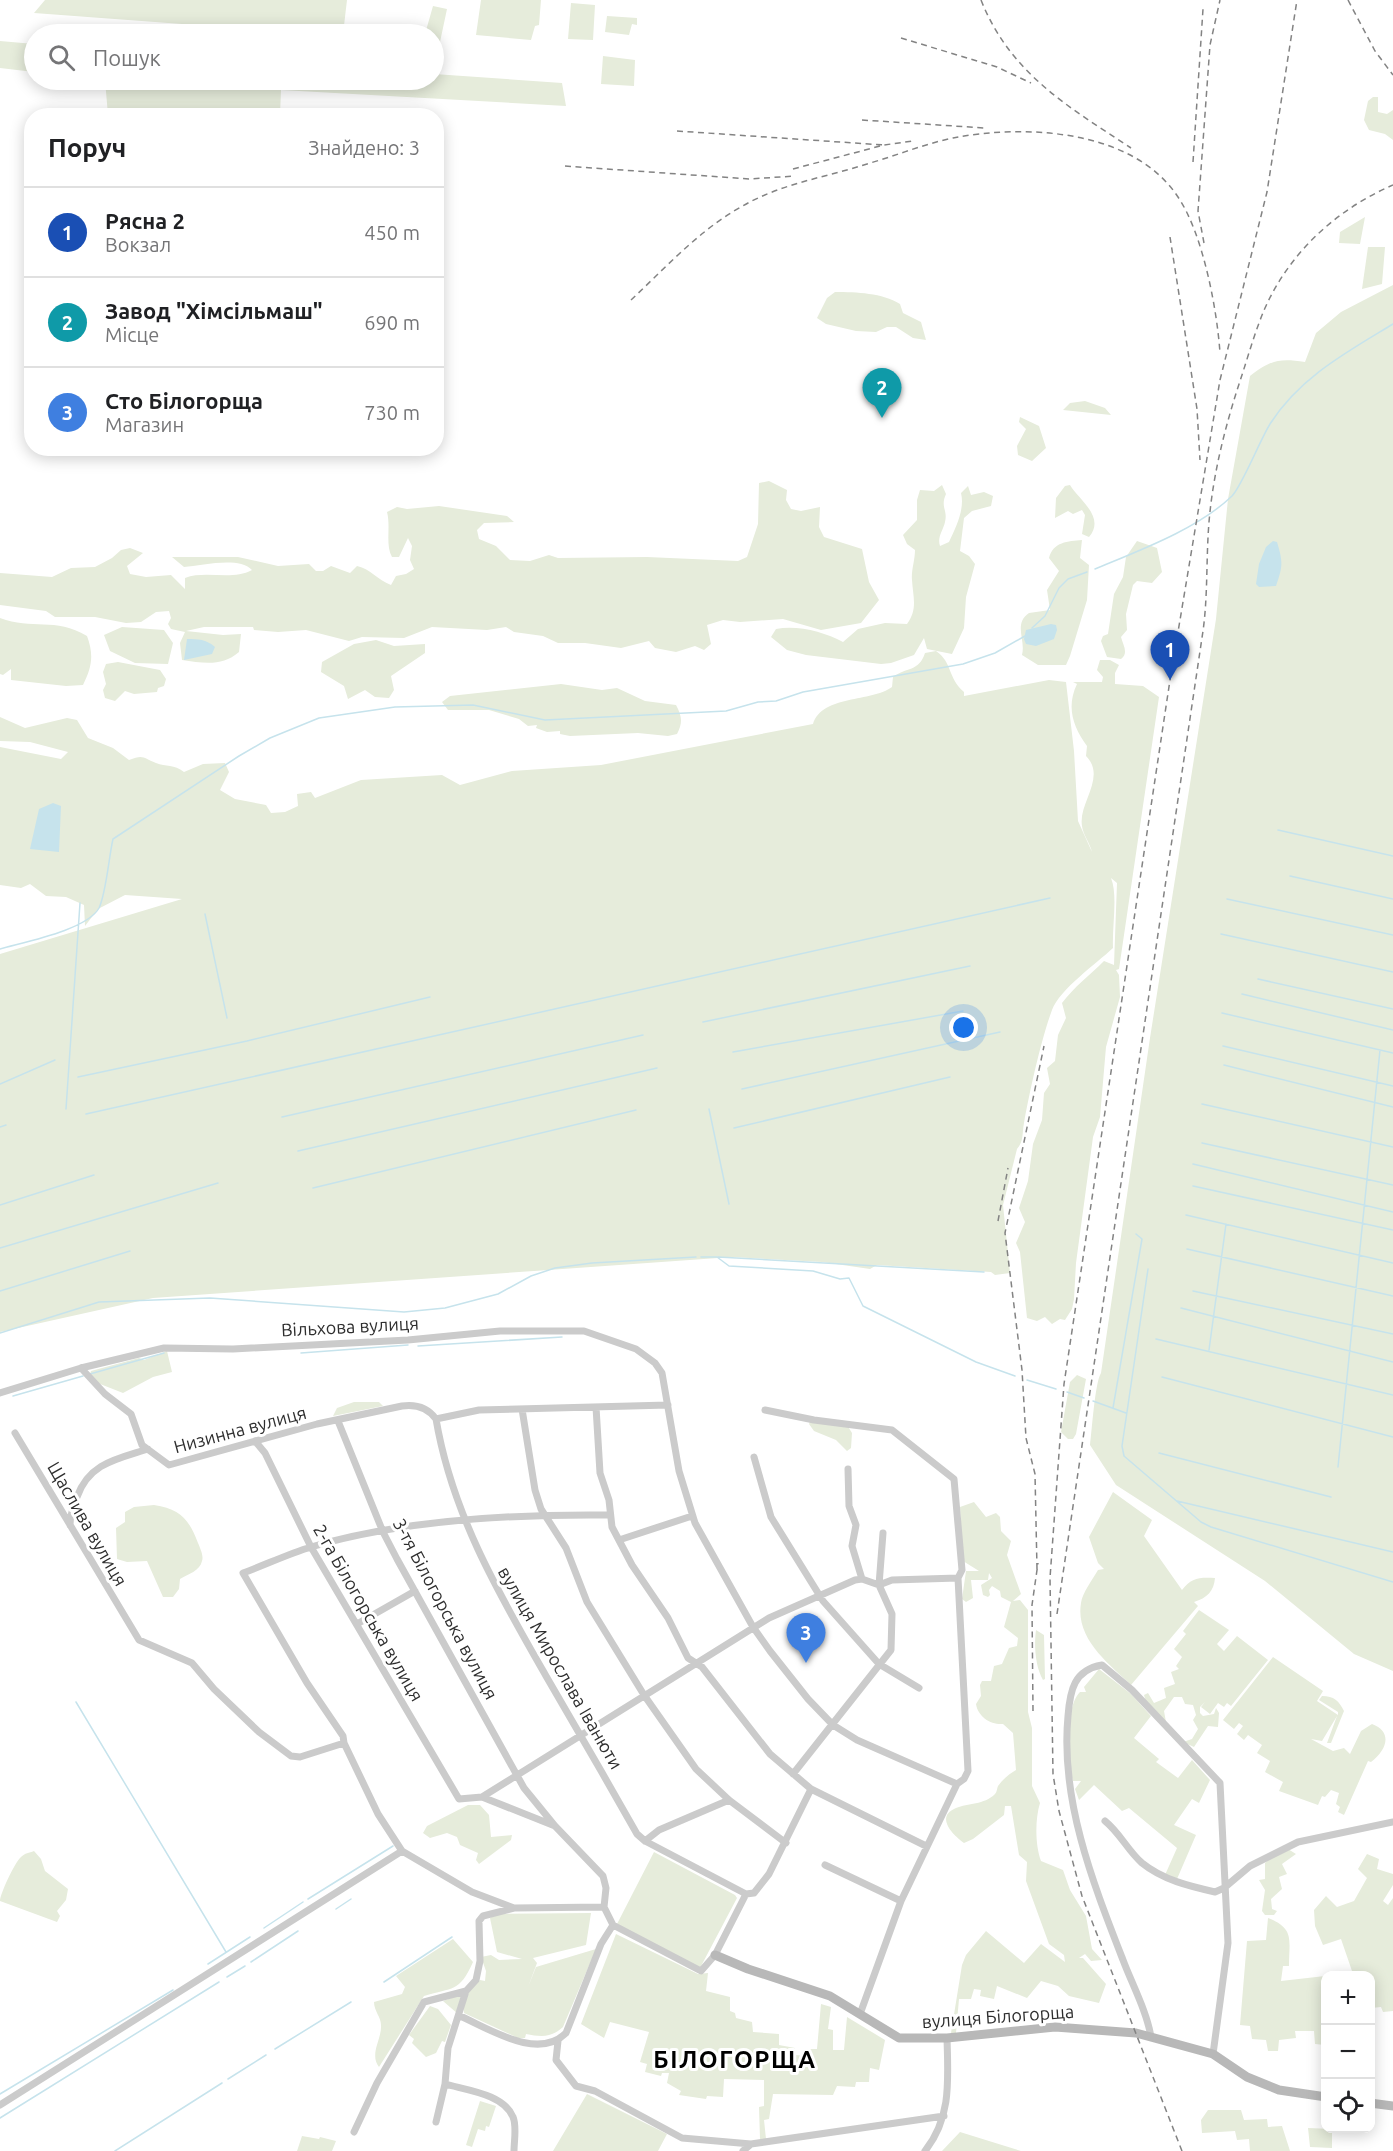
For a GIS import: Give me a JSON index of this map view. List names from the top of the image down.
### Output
{
  "streets": {
    "street": [
      "Вільхова вулиця",
      "Низинна вулиця",
      "Щаслива вулиця",
      "3-тя Білогорська вулиця",
      "2-га Білогорська вулиця",
      "вулиця Мирослава Іванюти",
      "вулиця Білогорща"
    ]
  },
  "crossings": [
    ["Вільхова вулиця", "Низинна вулиця"],
    ["Низинна вулиця", "3-тя Білогорська вулиця"],
    ["Низинна вулиця", "2-га Білогорська вулиця"],
    ["Низинна вулиця", "вулиця Мирослава Іванюти"]
  ],
  "districts": ["БІЛОГОРЩА"],
  "page": {
    "search": "Пошук",
    "heading": ["Поруч", "Знайдено: 3"],
    "list": [
      {
        "mark": "1",
        "name": "Рясна 2",
        "note": "Вокзал",
        "value": "450 m"
      },
      {
        "mark": "2",
        "name": "Завод \"Хімсільмаш\"",
        "note": "Місце",
        "value": "690 m"
      },
      {
        "mark": "3",
        "name": "Сто Білогорща",
        "note": "Магазин",
        "value": "730 m"
      }
    ],
    "pins": ["2", "1", "3"],
    "map_buttons": ["+", "−"]
  }
}
